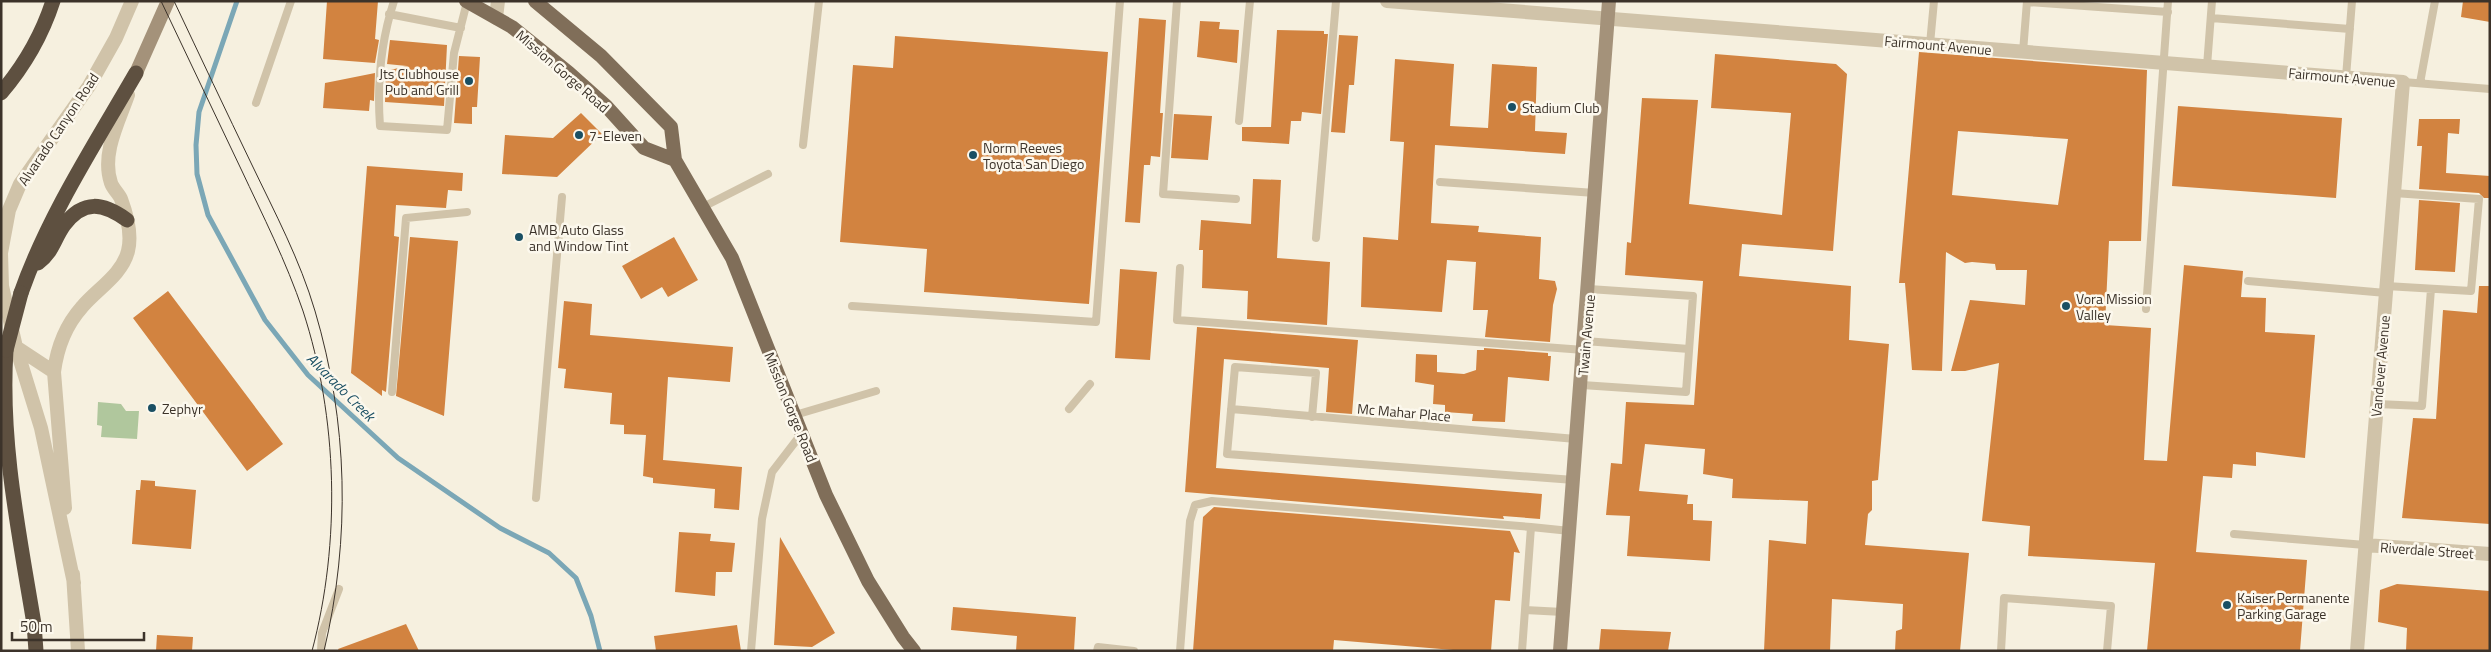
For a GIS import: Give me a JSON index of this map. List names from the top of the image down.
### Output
{
  "streets": {
    "main road": ["Mission Gorge Road", "Twain Avenue"],
    "street": [
      "Fairmount Avenue",
      "Alvarado Canyon Road",
      "Vandever Avenue",
      "Riverdale Street"
    ],
    "lane": ["Mc Mahar Place"]
  },
  "crossings": [
    ["Fairmount Avenue", "Twain Avenue"],
    ["Fairmount Avenue", "Vandever Avenue"],
    ["Twain Avenue", "Mc Mahar Place"],
    ["Vandever Avenue", "Riverdale Street"]
  ],
  "water": ["Alvarado Creek"],
  "places": [
    "Jts Clubhouse Pub and Grill",
    "Stadium Club",
    "7-Eleven",
    "Norm Reeves Toyota San Diego",
    "AMB Auto Glass and Window Tint",
    "Vora Mission Valley",
    "Zephyr",
    "Kaiser Permanente Parking Garage"
  ],
  "scale_bar": "50 m"
}
